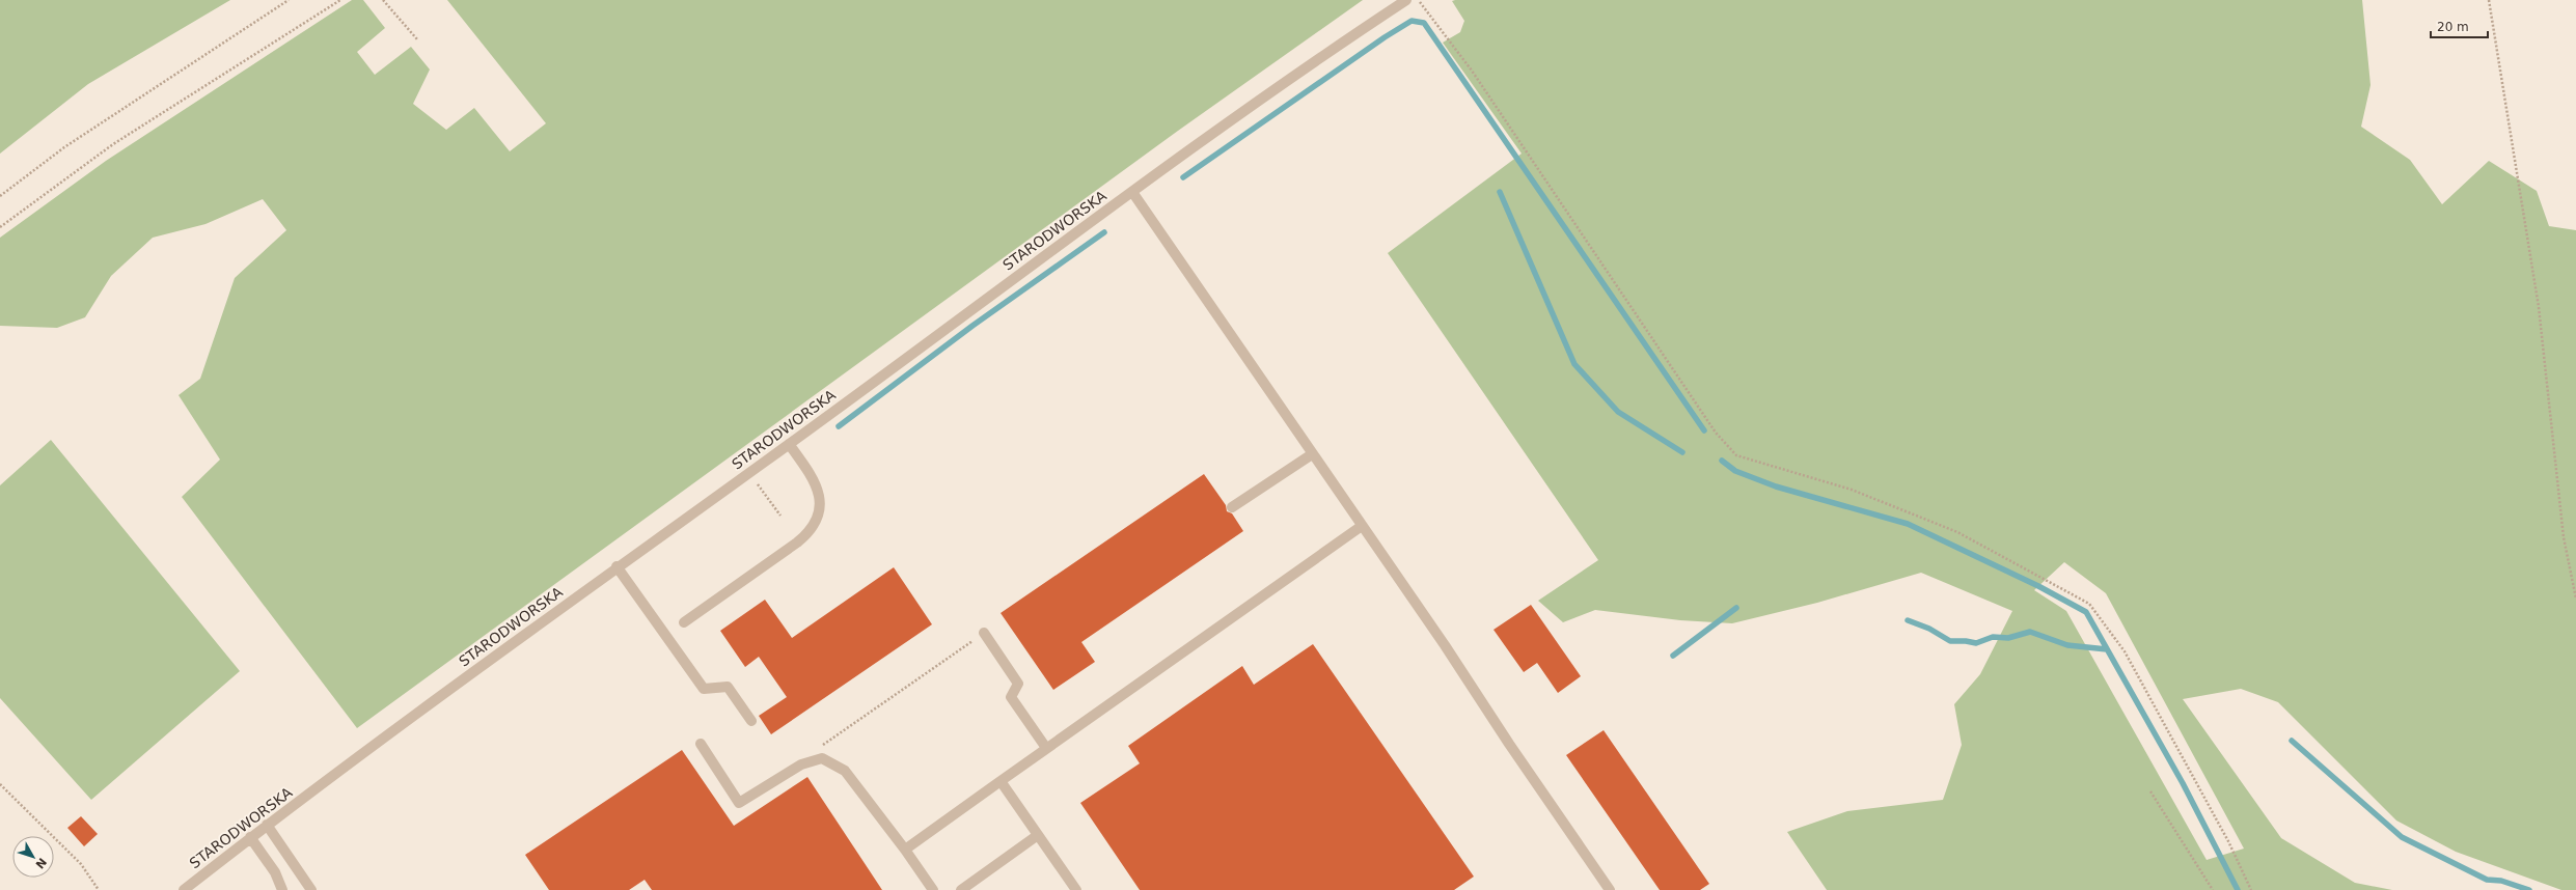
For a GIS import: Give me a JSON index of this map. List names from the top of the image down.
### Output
{
  "streets": {
    "street": ["STARODWORSKA"]
  },
  "scale_bar": "20 m",
  "north": "bottom right"
}
